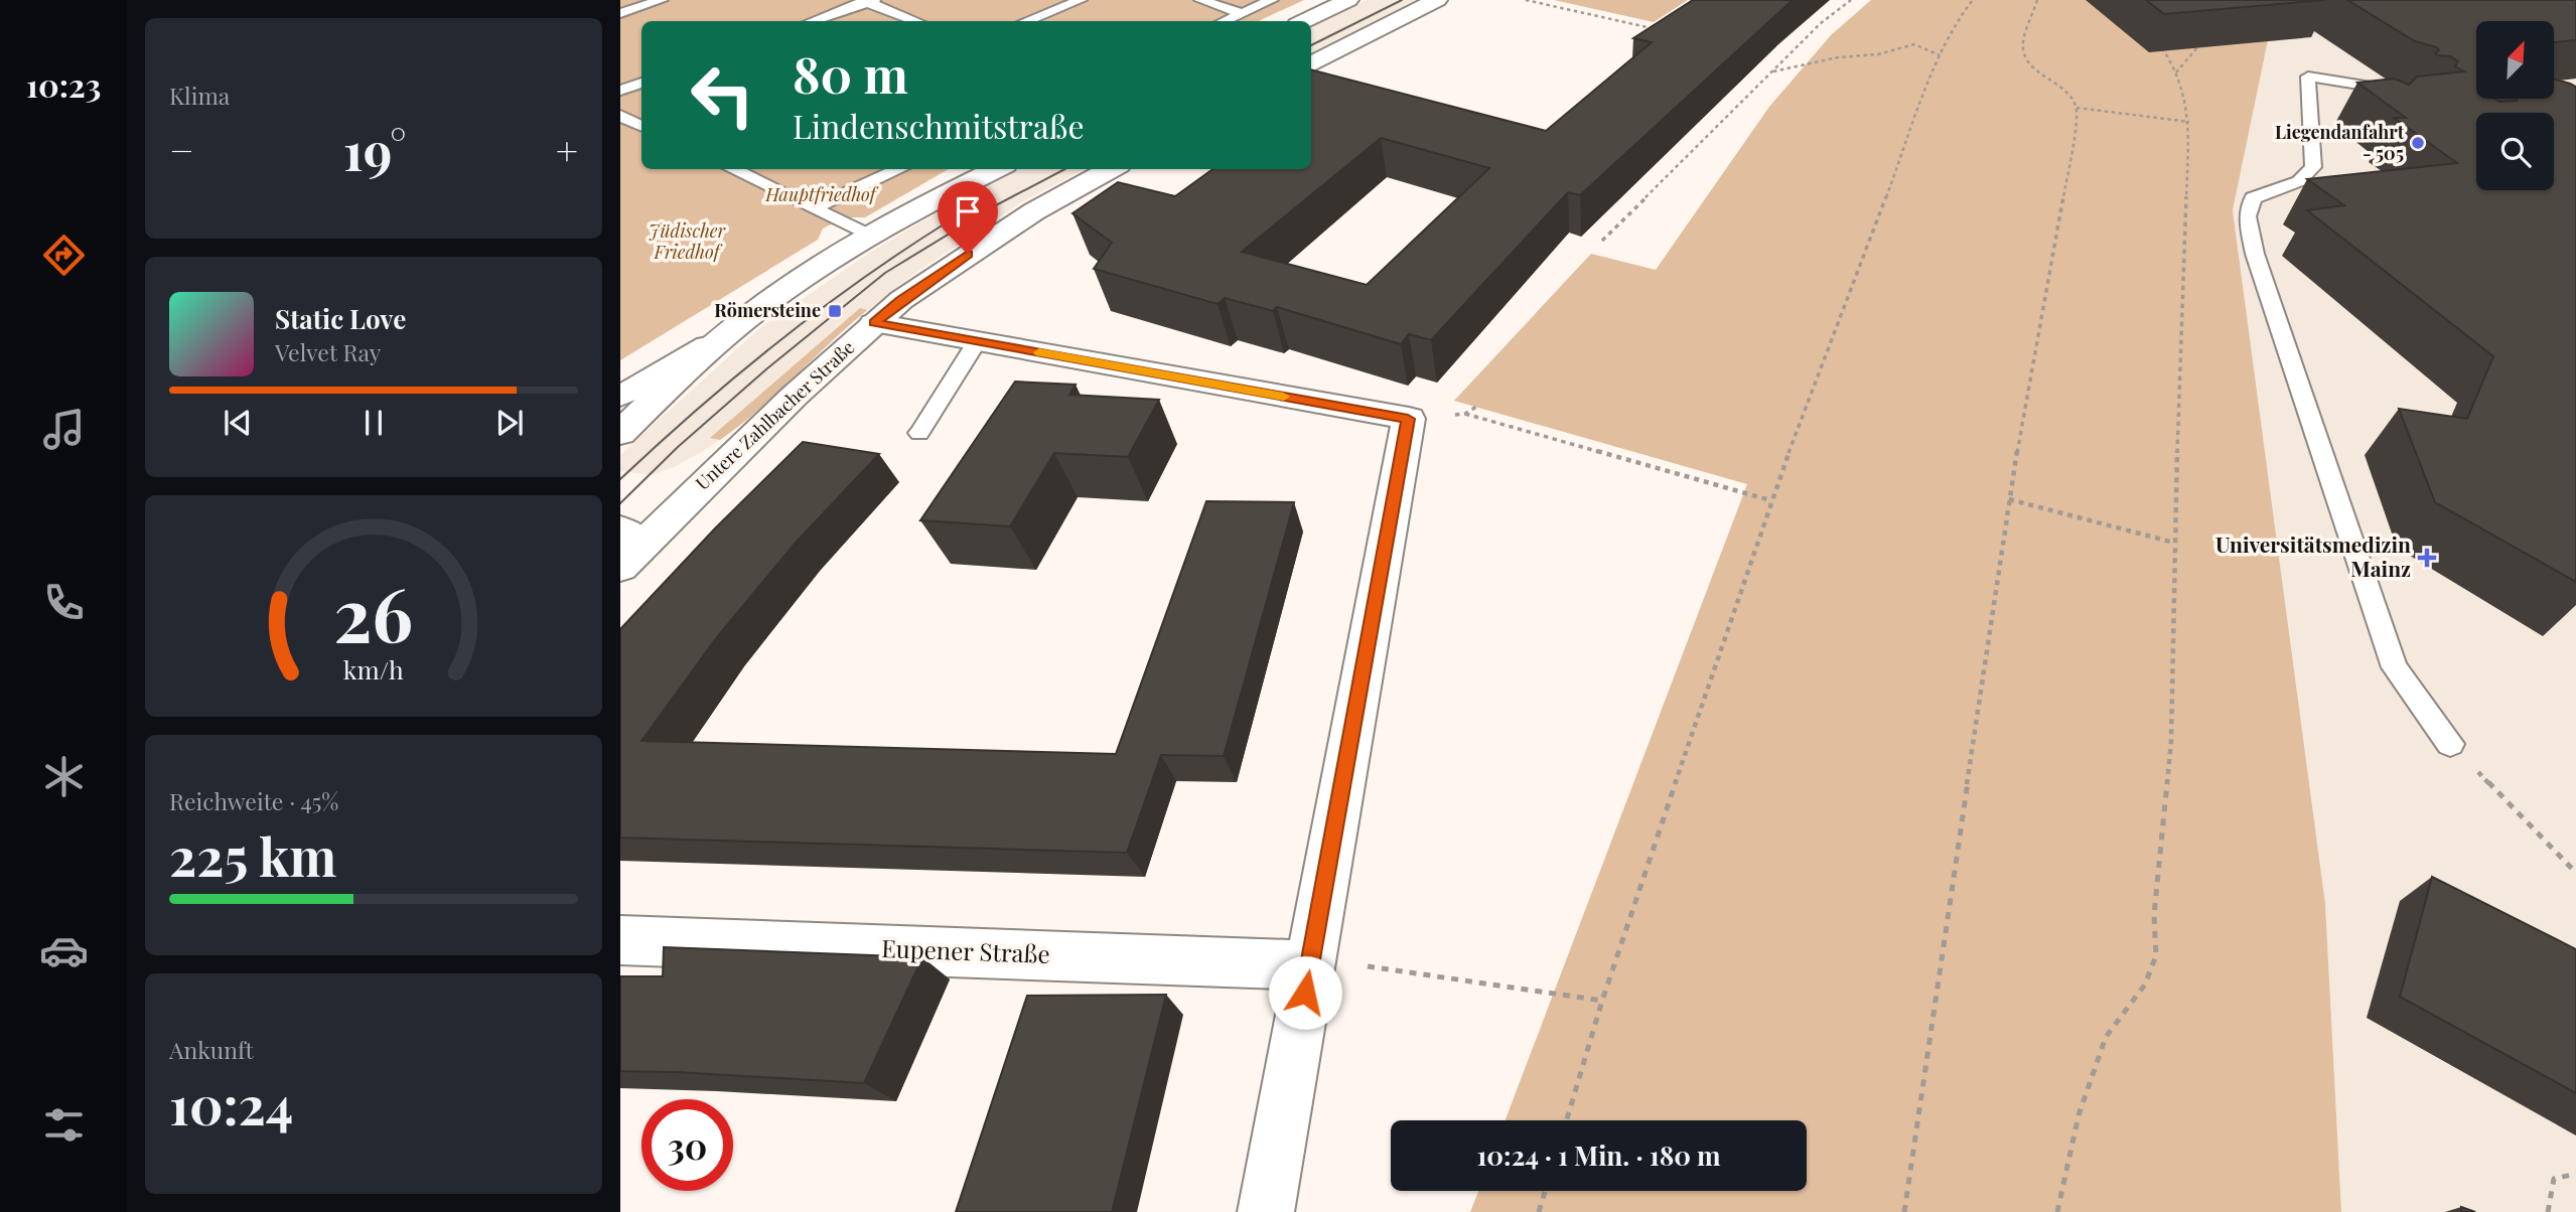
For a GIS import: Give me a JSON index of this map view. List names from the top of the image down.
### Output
{
  "streets": {
    "street": ["Untere Zahlbacher Straße", "Eupener Straße"]
  },
  "parks": ["Hauptfriedhof", "Jüdischer Friedhof"],
  "places": {
    "other": ["Liegendanfahrt - 505"],
    "transit": ["Römersteine"],
    "health": ["Universitätsmedizin Mainz"]
  },
  "north": "top right",
  "page": {
    "tabs": "10:23",
    "tile": [
      "Klima",
      ["Reichweite · 45%", "225 km"],
      ["Ankunft", "10:24"]
    ],
    "turn": ["80 m", "Lindenschmitstraße"],
    "heat": ["−", "19°", "+"],
    "song": ["Static Love", "Velvet Ray"],
    "limit": "30",
    "trip": "10:24 · 1 Min. · 180 m",
    "gauge": ["26", "km/h"]
  }
}
